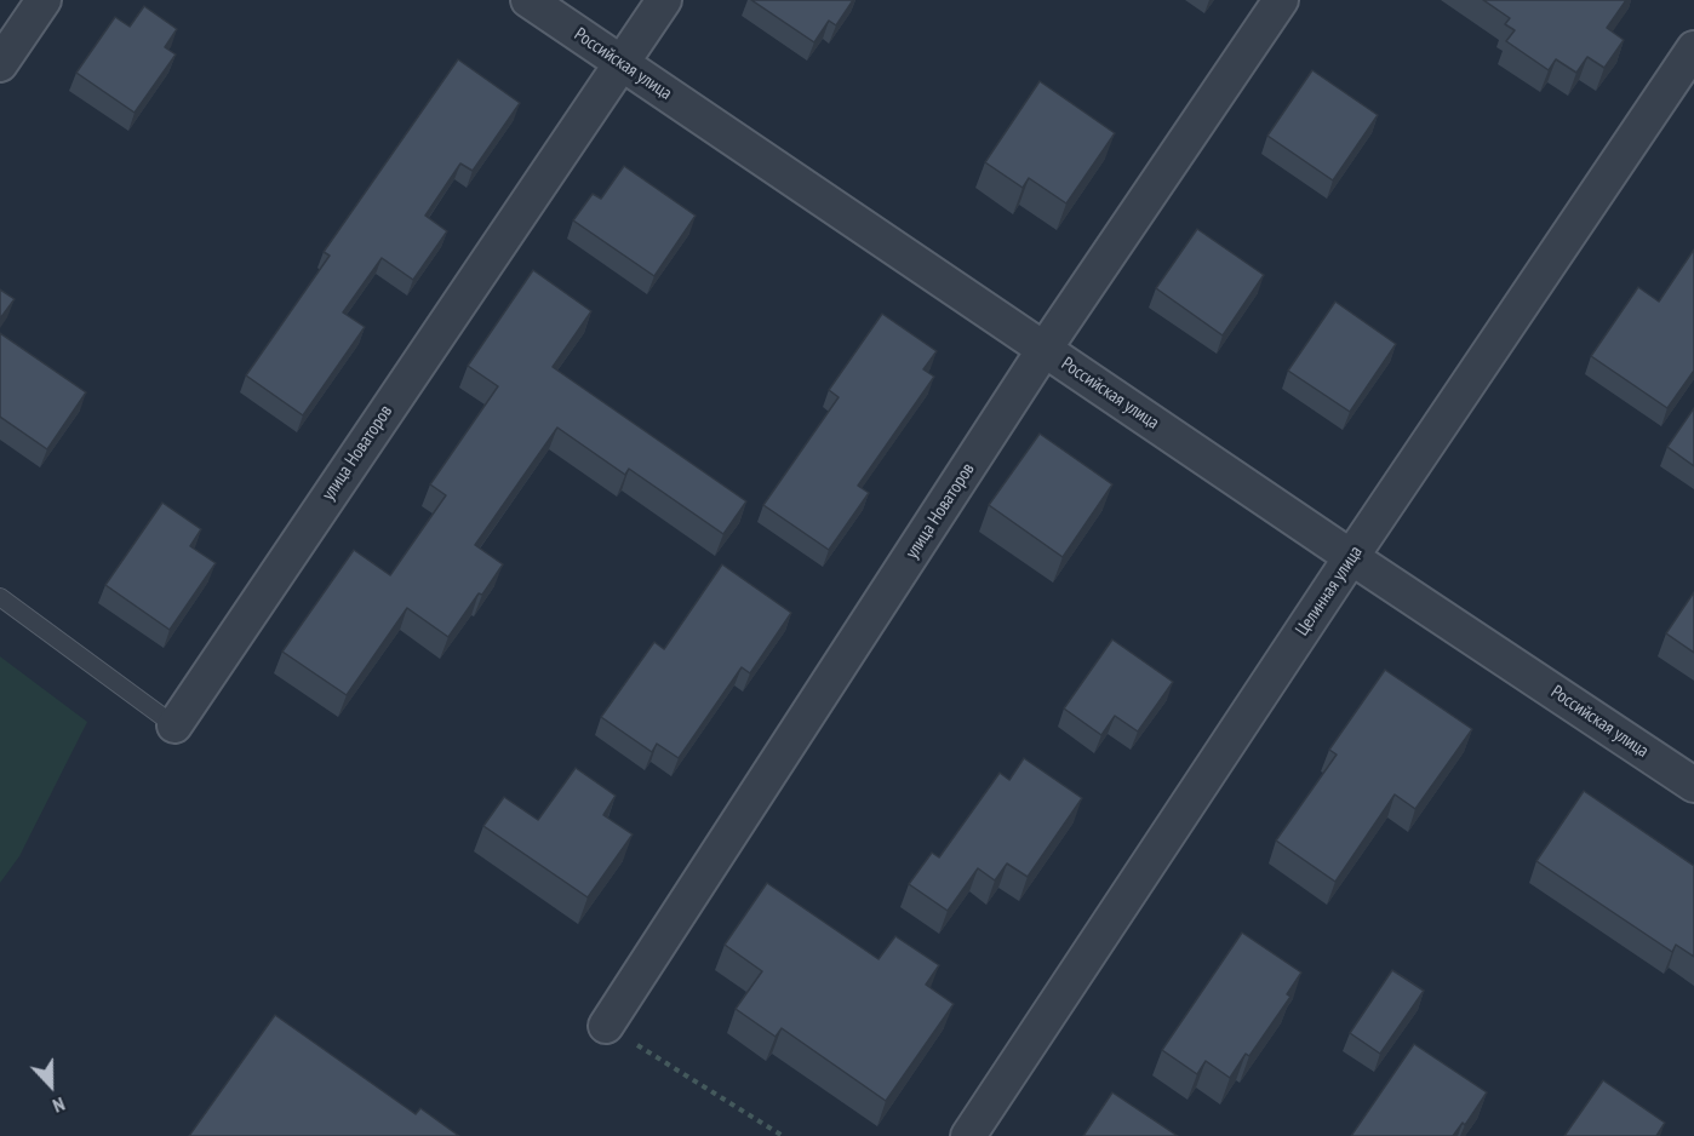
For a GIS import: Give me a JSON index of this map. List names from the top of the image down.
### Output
{
  "streets": {
    "street": ["Российская улица", "улица Новаторов", "Целинная улица"]
  },
  "crossings": [
    ["Российская улица", "улица Новаторов"],
    ["Российская улица", "Целинная улица"]
  ],
  "north": "bottom"
}
